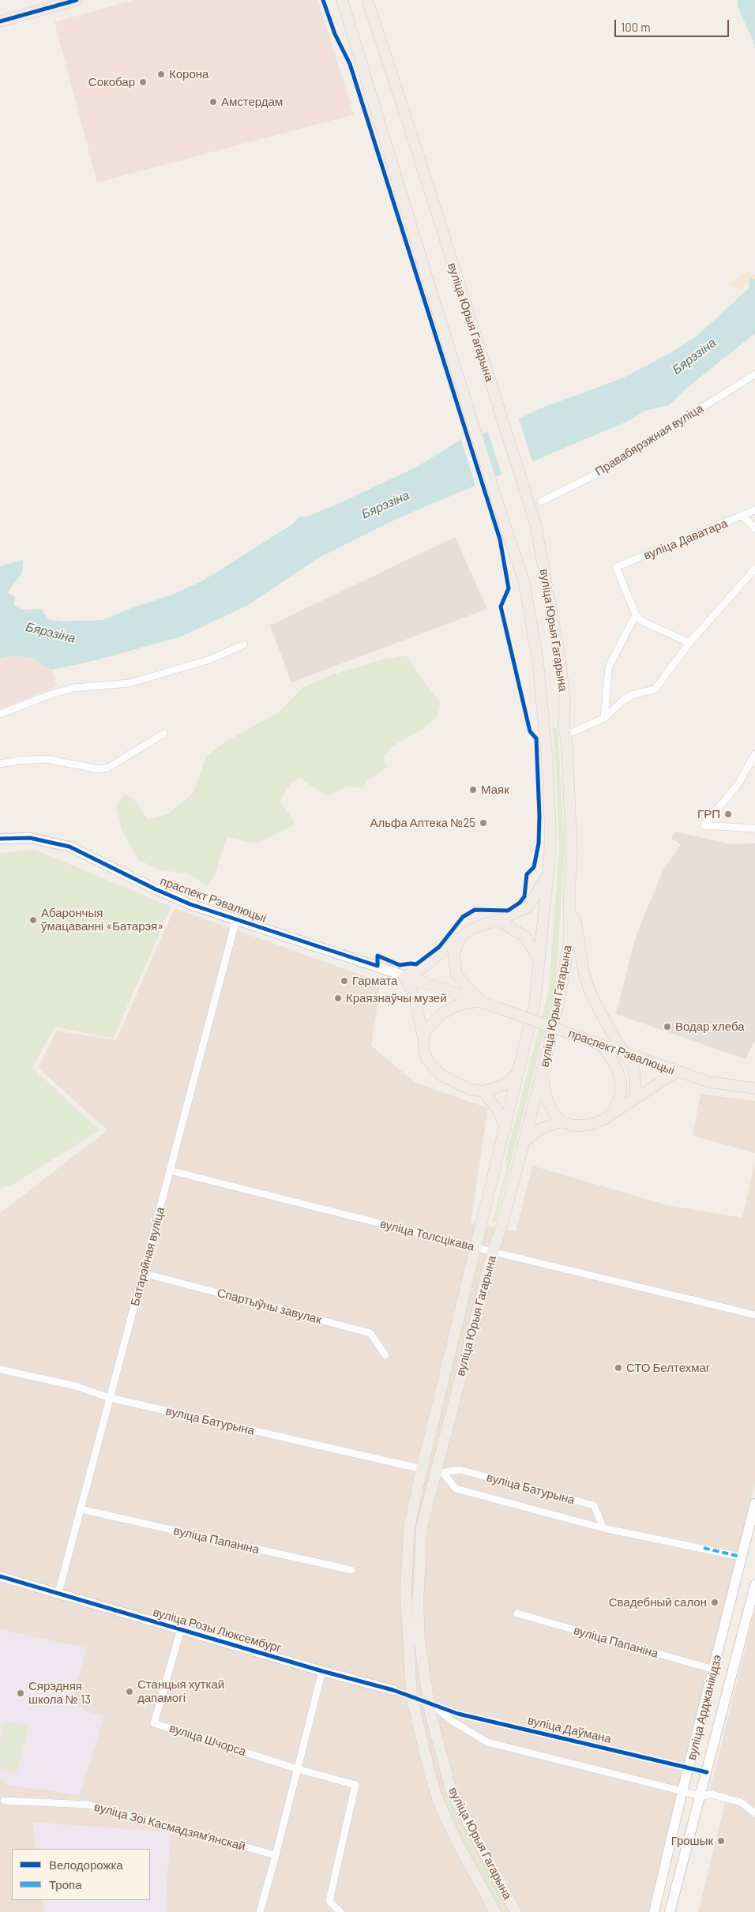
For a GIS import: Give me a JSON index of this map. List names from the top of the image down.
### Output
{
  "streets": {
    "main road": [
      "вуліца Юрыя Гагарына",
      "праспект Рэвалюцыі",
      "вуліца Розы Люксембург",
      "вуліца Арджанікідзэ"
    ],
    "street": [
      "Правабярэжная вуліца",
      "вуліца Даватара",
      "вуліца Толсцікава",
      "Батарэйная вуліца",
      "Спартыўны завулак",
      "вуліца Батурына",
      "вуліца Папаніна",
      "вуліца Даўмана",
      "вуліца Шчорса",
      "вуліца Зоі Касмадзямʼянскай"
    ]
  },
  "crossings": [
    ["вуліца Юрыя Гагарына", "вуліца Толсцікава"],
    ["вуліца Юрыя Гагарына", "вуліца Батурына"],
    ["вуліца Юрыя Гагарына", "вуліца Розы Люксембург"],
    ["вуліца Юрыя Гагарына", "вуліца Даўмана"],
    ["праспект Рэвалюцыі", "Батарэйная вуліца"],
    ["вуліца Толсцікава", "Батарэйная вуліца"],
    ["Батарэйная вуліца", "Спартыўны завулак"],
    ["Батарэйная вуліца", "вуліца Батурына"],
    ["Батарэйная вуліца", "вуліца Папаніна"],
    ["Батарэйная вуліца", "вуліца Розы Люксембург"],
    ["вуліца Батурына", "вуліца Арджанікідзэ"],
    ["вуліца Папаніна", "вуліца Арджанікідзэ"],
    ["вуліца Розы Люксембург", "вуліца Даўмана"],
    ["вуліца Розы Люксембург", "вуліца Шчорса"],
    ["вуліца Арджанікідзэ", "вуліца Даўмана"]
  ],
  "water": ["Бярэзіна"],
  "places": [
    "Корона",
    "Сокобар",
    "Амстердам",
    "Маяк",
    "ГРП",
    "Альфа Аптека №25",
    "Абарончыя ўмацаванні «Батарэя»",
    "Гармата",
    "Краязнаўчы музей",
    "Водар хлеба",
    "СТО Белтехмаг",
    "Свадебный салон",
    "Станцыя хуткай дапамогі",
    "Сярэдняя школа № 13",
    "Грошык"
  ],
  "legend": ["Велодорожка", "Тропа"],
  "scale_bar": "100 m"
}
